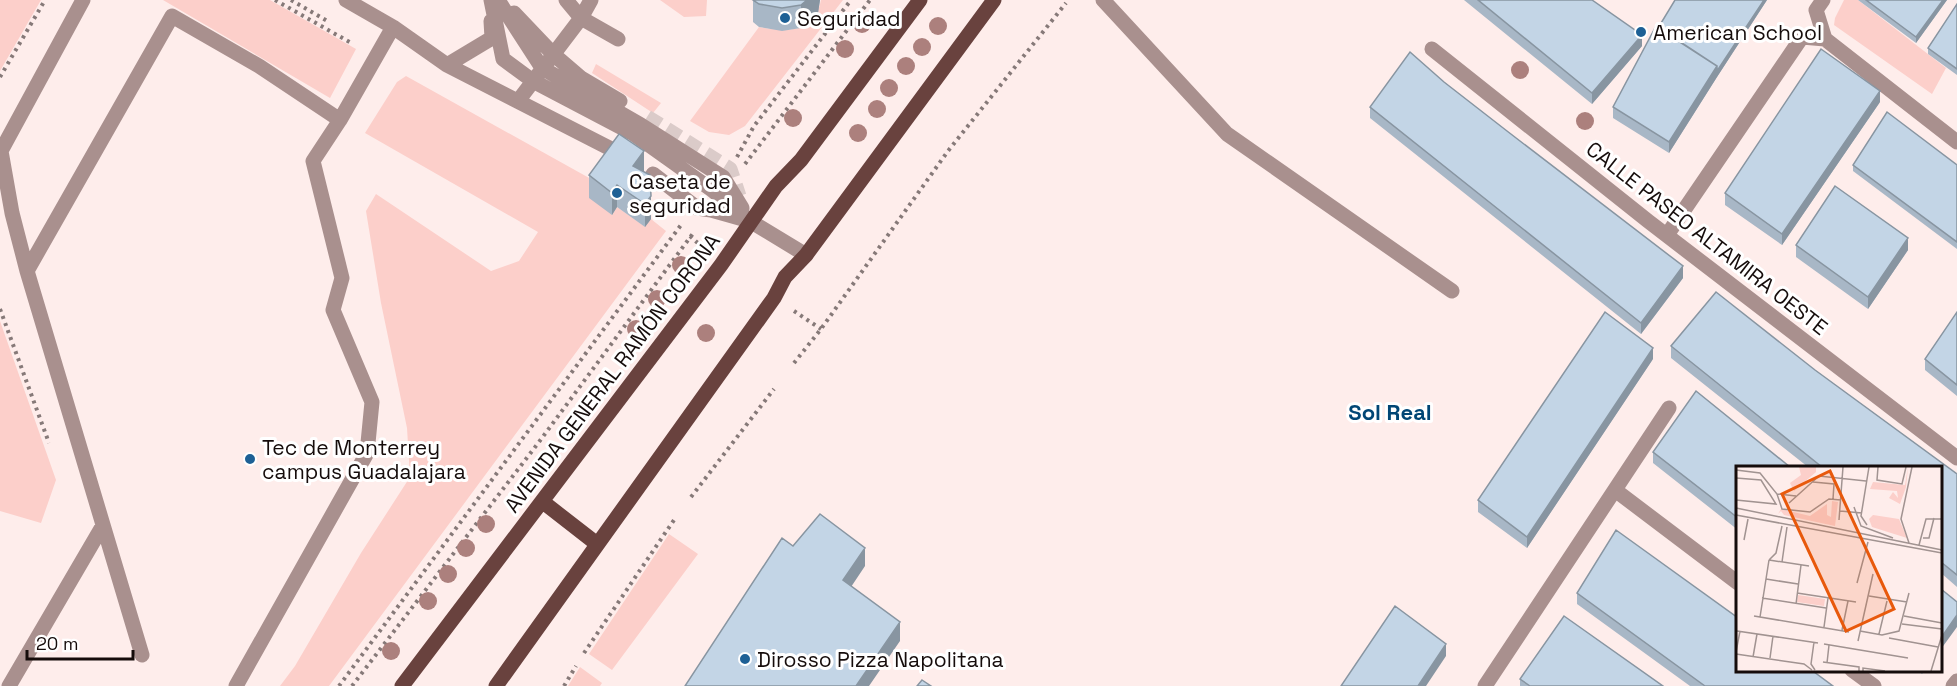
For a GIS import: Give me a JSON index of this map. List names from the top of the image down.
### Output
{
  "streets": {
    "main road": ["AVENIDA GENERAL RAMÓN CORONA"],
    "street": ["CALLE PASEO ALTAMIRA OESTE"]
  },
  "districts": ["Sol Real"],
  "places": [
    "Seguridad",
    "American School",
    "Caseta de seguridad",
    "Tec de Monterrey campus Guadalajara",
    "Dirosso Pizza Napolitana"
  ],
  "scale_bar": "20 m"
}
